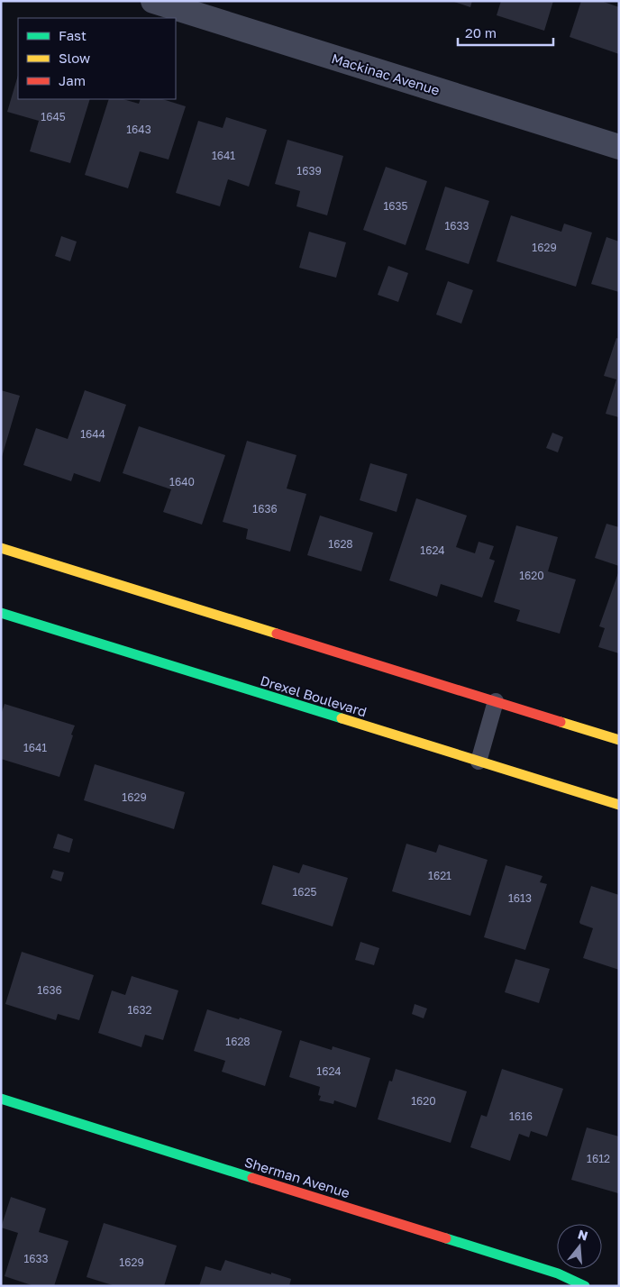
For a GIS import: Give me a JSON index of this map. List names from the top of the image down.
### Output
{
  "streets": {
    "street": ["Mackinac Avenue", "Drexel Boulevard", "Sherman Avenue"]
  },
  "house_numbers": [
    "1645",
    "1643",
    "1641",
    "1639",
    "1635",
    "1633",
    "1629",
    "1644",
    "1640",
    "1636",
    "1628",
    "1624",
    "1620",
    "1641",
    "1629",
    "1621",
    "1625",
    "1613",
    "1636",
    "1632",
    "1628",
    "1624",
    "1620",
    "1616",
    "1612",
    "1633",
    "1629"
  ],
  "legend": ["Fast", "Slow", "Jam"],
  "scale_bar": "20 m",
  "north": "top"
}
